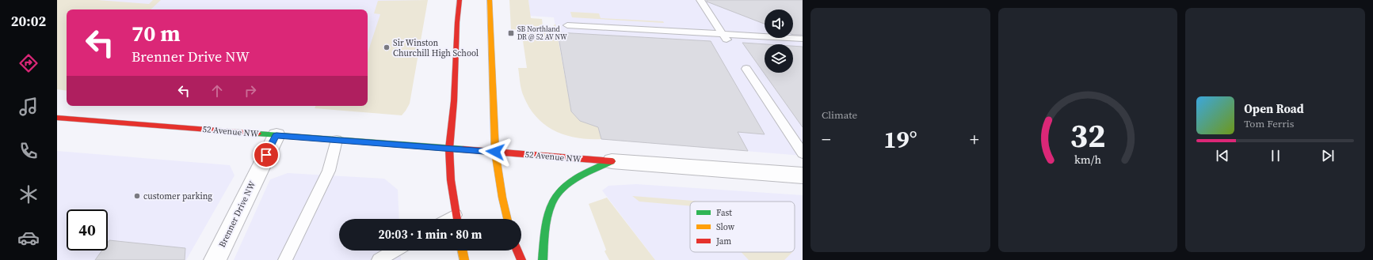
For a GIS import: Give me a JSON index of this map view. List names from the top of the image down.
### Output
{
  "streets": {
    "street": ["52 Avenue NW", "Brenner Drive NW"]
  },
  "crossings": [
    ["52 Avenue NW", "Brenner Drive NW"]
  ],
  "places": {
    "transit": ["SB Northland DR @ 52 AV NW"],
    "other": ["Sir Winston Churchill High School", "customer parking"]
  },
  "legend": ["Fast", "Slow", "Jam"],
  "page": {
    "tabs": "20:02",
    "tile": "Climate",
    "turn": ["70 m", "Brenner Drive NW"],
    "song": ["Open Road", "Tom Ferris"],
    "heat": ["−", "19°", "+"],
    "limit": "40",
    "trip": "20:03 · 1 min · 80 m",
    "gauge": ["32", "km/h"]
  }
}
